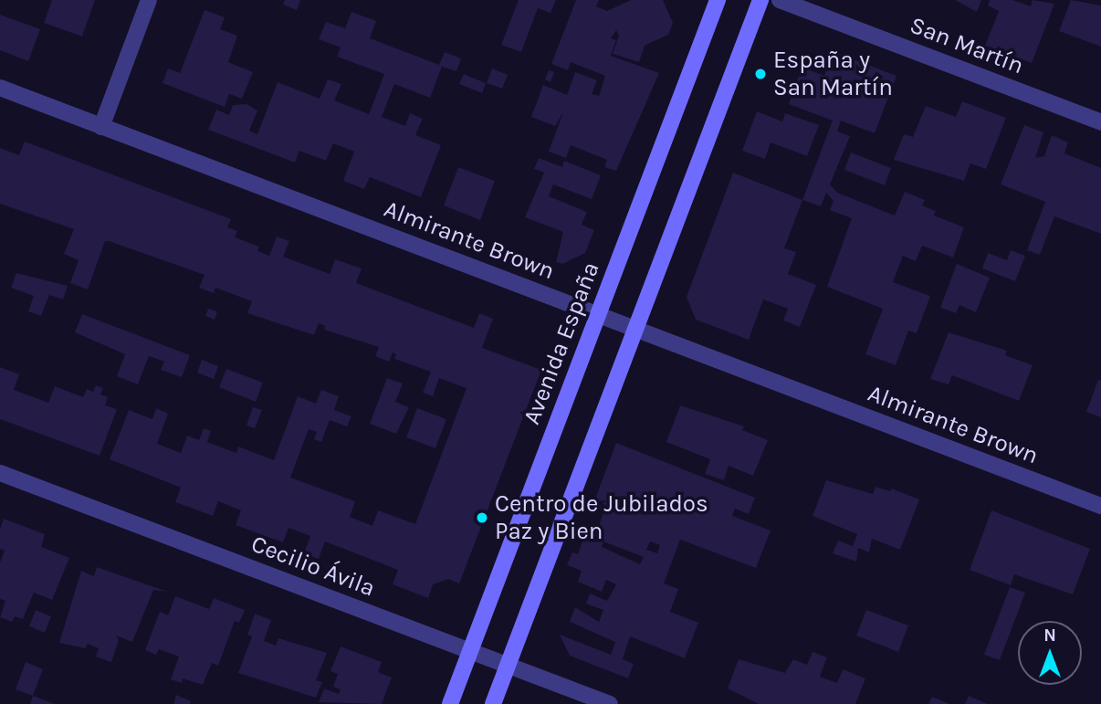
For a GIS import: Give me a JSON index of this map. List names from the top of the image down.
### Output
{
  "streets": {
    "main road": ["Avenida España"],
    "street": ["San Martín", "Almirante Brown", "Cecilio Ávila"]
  },
  "crossings": [
    ["Almirante Brown", "Avenida España"],
    ["Avenida España", "Cecilio Ávila"]
  ],
  "places": ["España y San Martín", "Centro de Jubilados Paz y Bien"],
  "north": "top"
}
